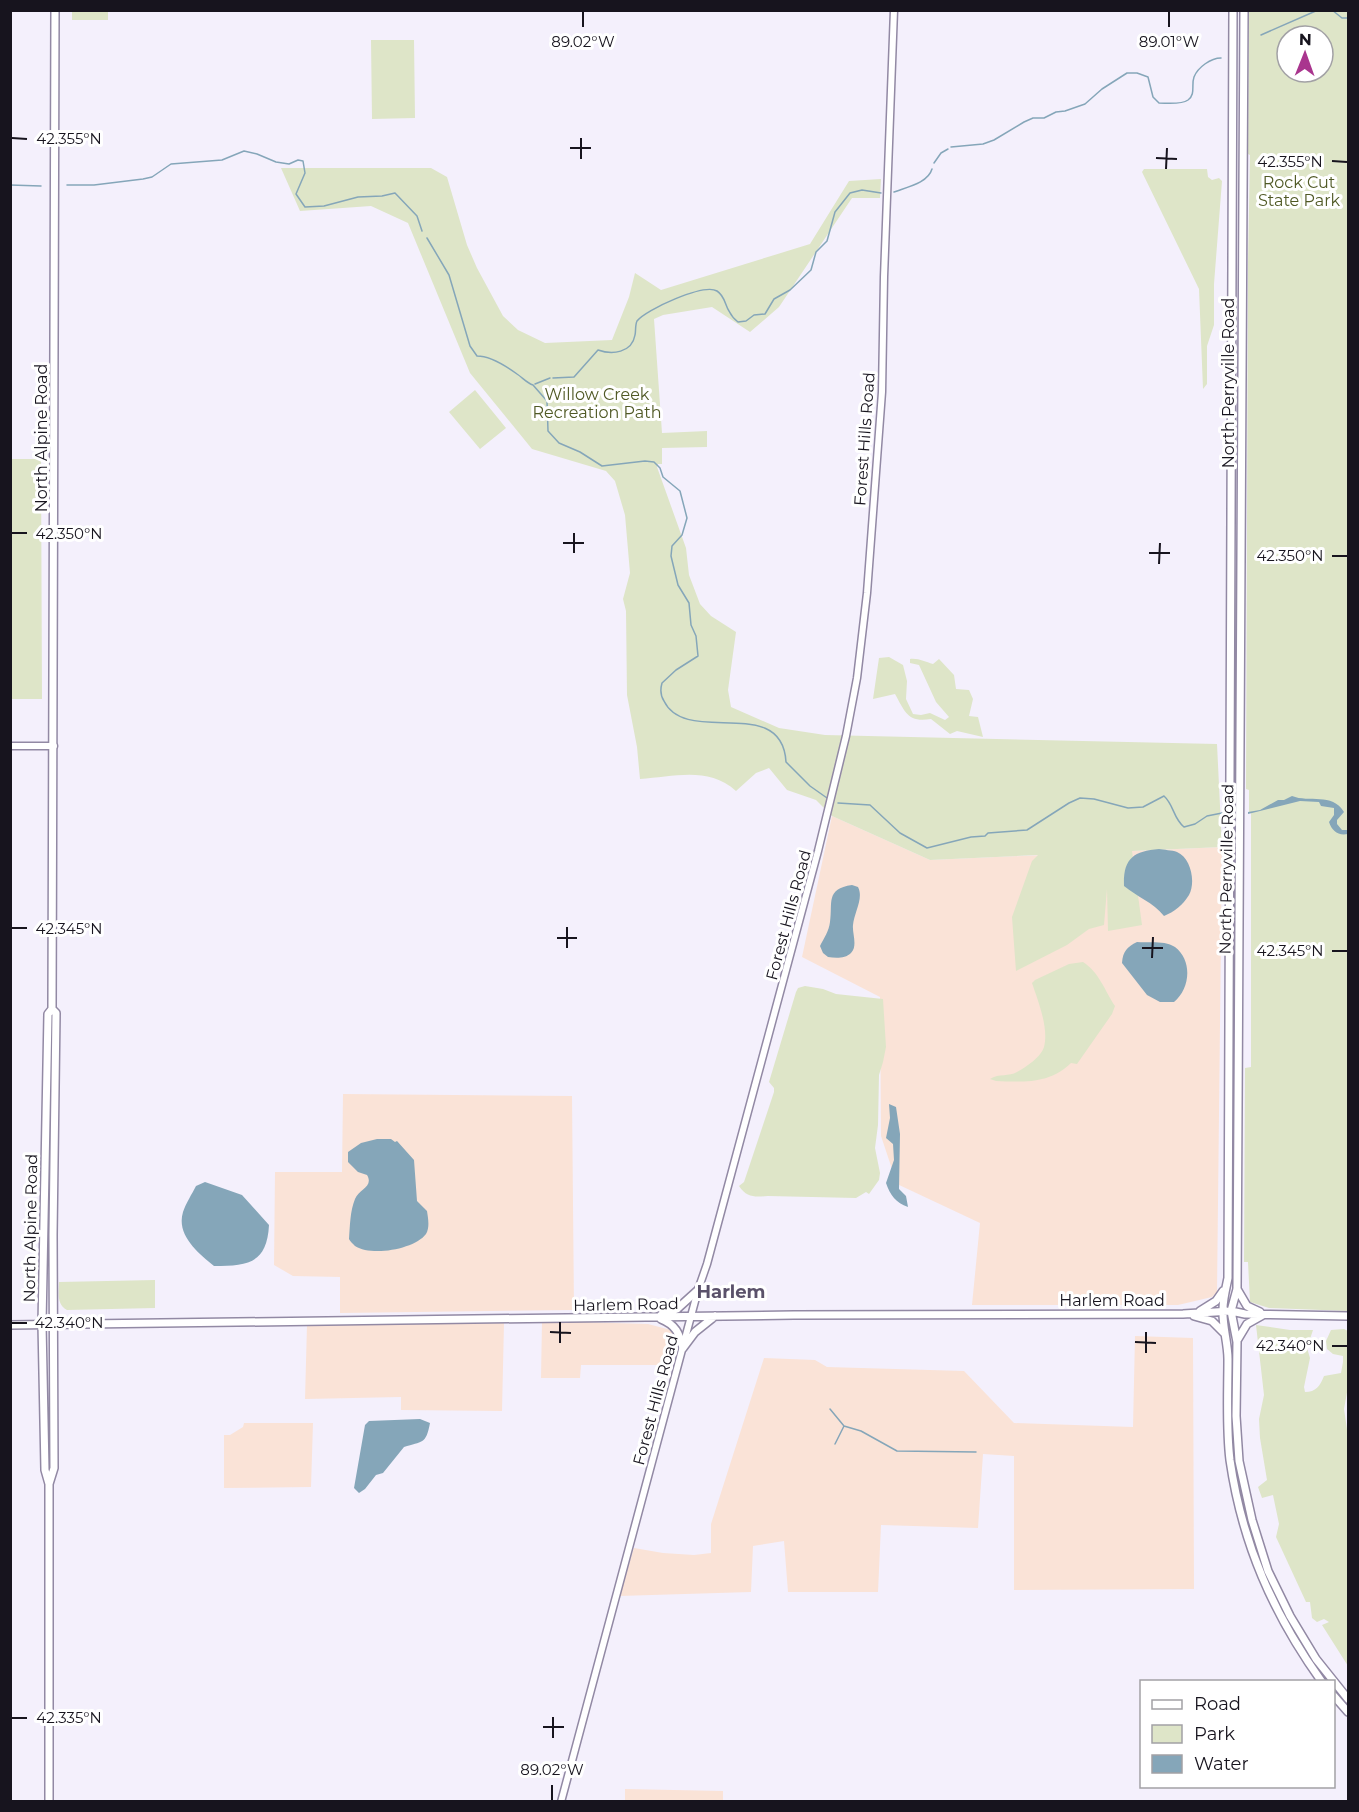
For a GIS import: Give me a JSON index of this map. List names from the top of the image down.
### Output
{
  "streets": {
    "main road": ["North Perryville Road", "North Alpine Road", "Harlem Road"],
    "street": ["Forest Hills Road"]
  },
  "crossings": [
    ["North Perryville Road", "Harlem Road"],
    ["North Alpine Road", "Harlem Road"],
    ["Forest Hills Road", "Harlem Road"]
  ],
  "districts": ["Harlem"],
  "parks": ["Rock Cut State Park", "Willow Creek Recreation Path"],
  "legend": ["Road", "Park", "Water"],
  "north": "top",
  "coordinates": [
    "89.02°W",
    "89.01°W",
    "42.355°N",
    "42.350°N",
    "42.345°N",
    "42.340°N",
    "42.335°N"
  ]
}
